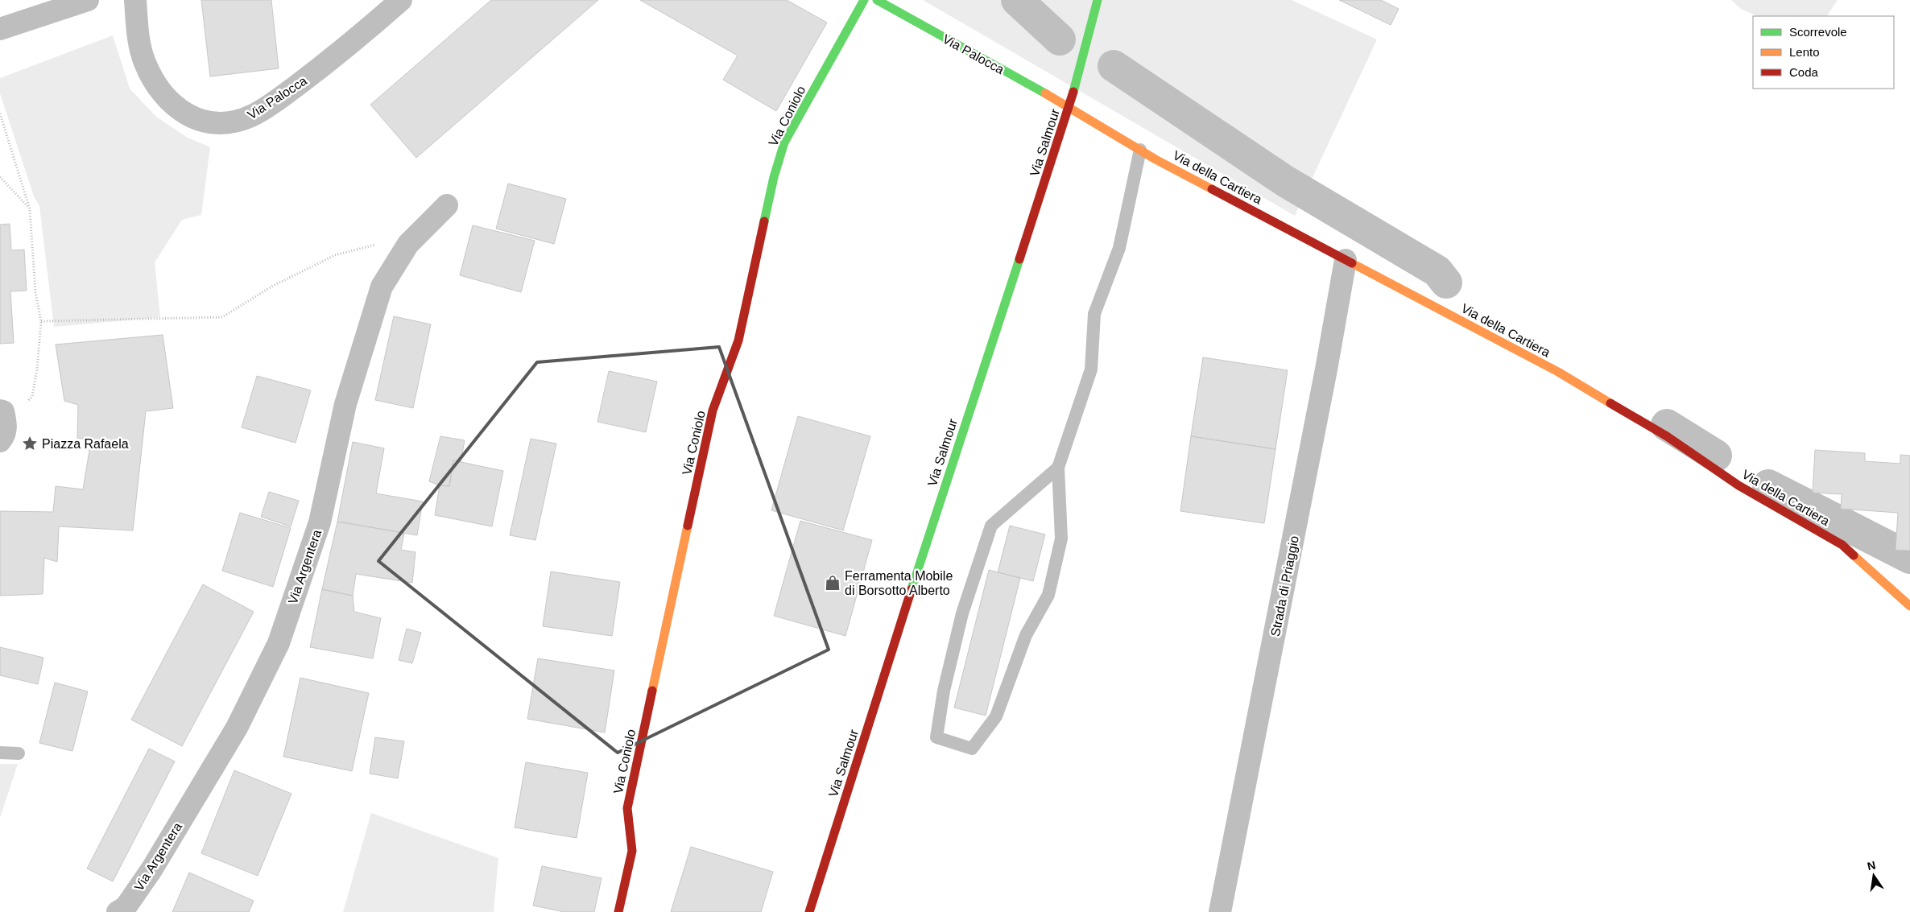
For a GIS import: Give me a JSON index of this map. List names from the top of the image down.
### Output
{
  "streets": {
    "street": [
      "Via Palocca",
      "Via Coniolo",
      "Via Salmour",
      "Via della Cartiera",
      "Via Argentera",
      "Strada di Priaggio"
    ]
  },
  "crossings": [
    ["Via Palocca", "Via Salmour"],
    ["Via Palocca", "Via della Cartiera"],
    ["Via Salmour", "Via della Cartiera"],
    ["Via della Cartiera", "Strada di Priaggio"]
  ],
  "places": {
    "place": ["Piazza Rafaela"],
    "shop": ["Ferramenta Mobile di Borsotto Alberto"]
  },
  "legend": ["Scorrevole", "Lento", "Coda"],
  "north": "top"
}
